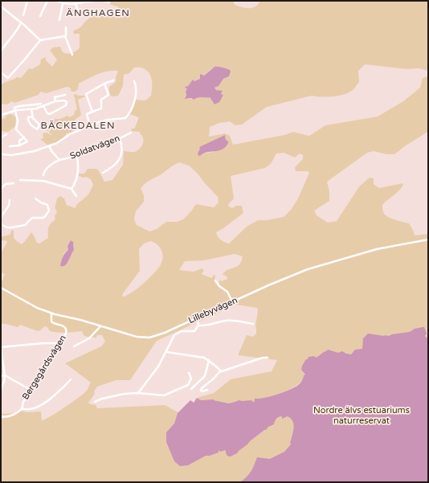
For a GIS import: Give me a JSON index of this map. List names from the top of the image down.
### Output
{
  "streets": {
    "street": ["Soldatvägen", "Lillebyvägen", "Bergegårdsvägen"]
  },
  "crossings": [
    ["Lillebyvägen", "Bergegårdsvägen"]
  ],
  "districts": ["ÄNGHAGEN", "BÄCKEDALEN"],
  "parks": ["Nordre älvs estuariums naturreservat"]
}
